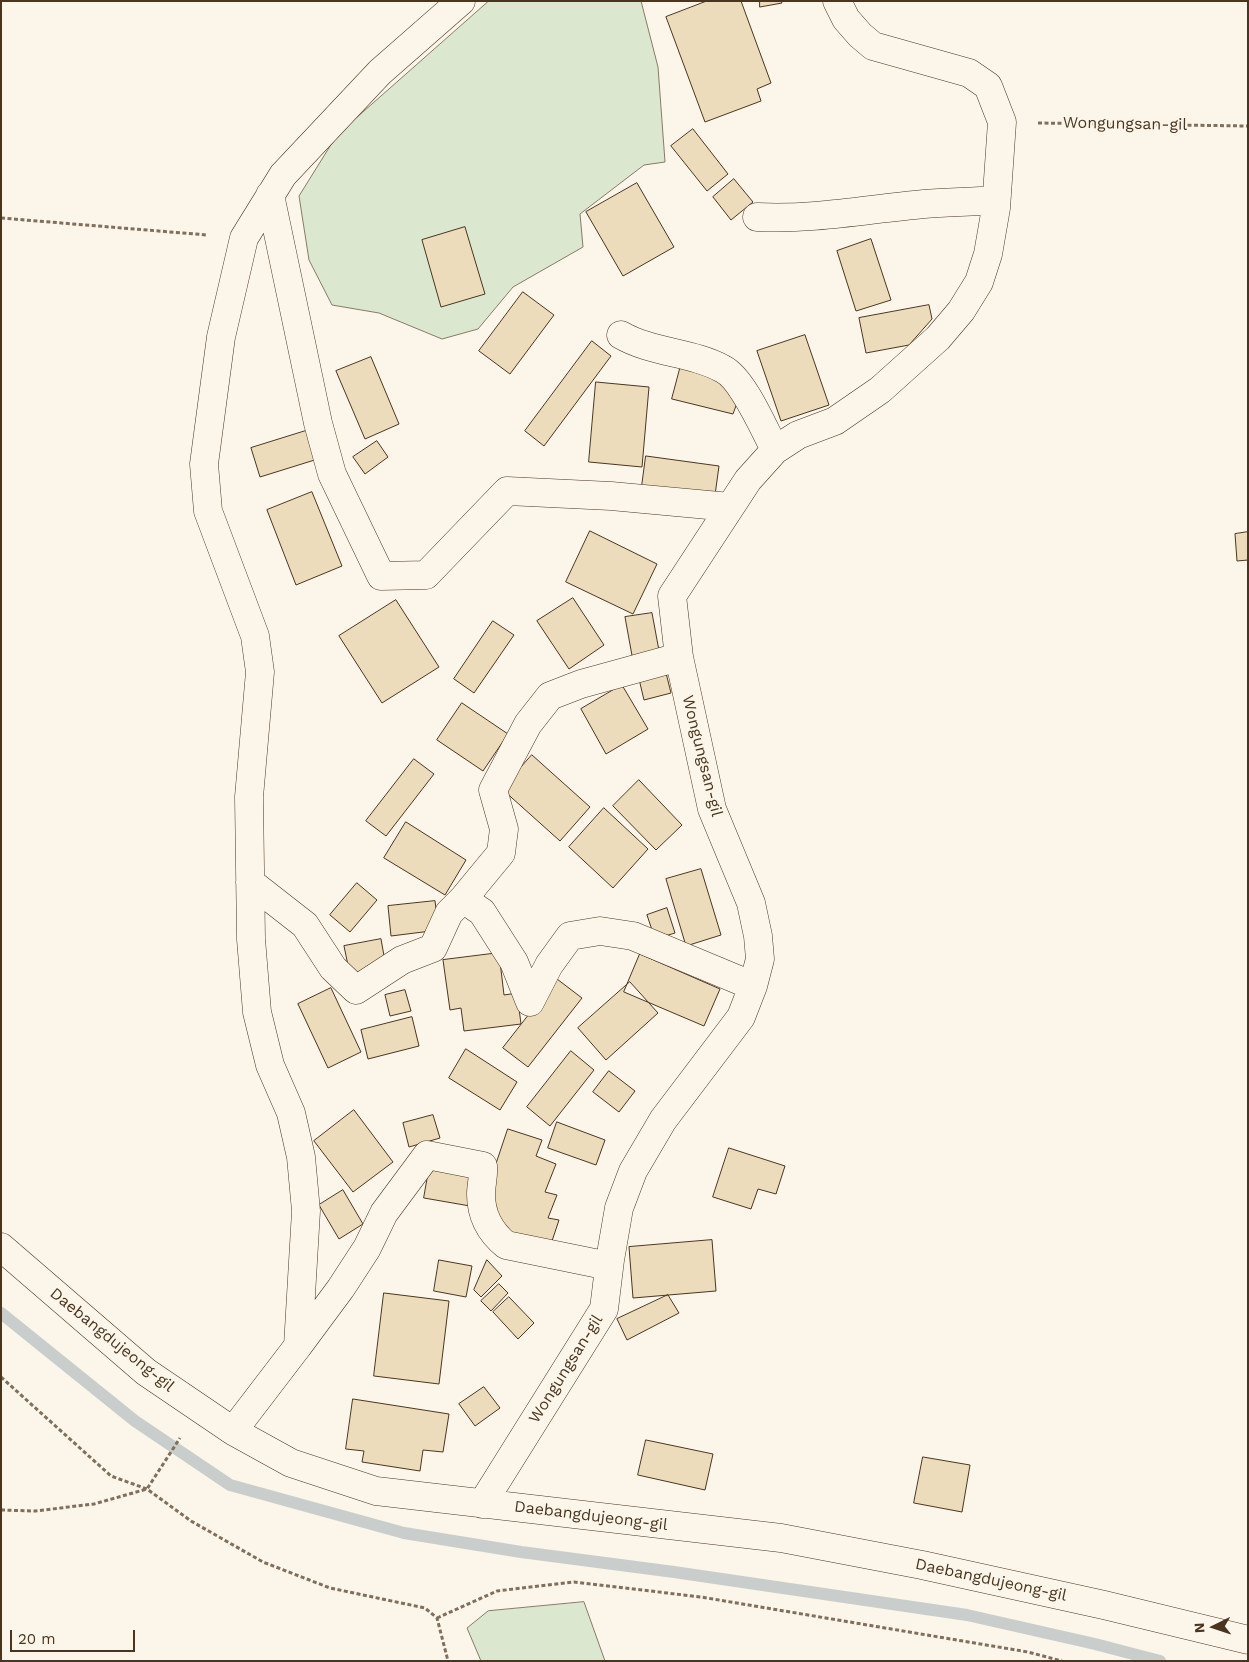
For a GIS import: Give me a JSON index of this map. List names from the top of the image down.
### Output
{
  "streets": {
    "street": ["Wongungsan-gil", "Daebangdujeong-gil"]
  },
  "crossings": [
    ["Wongungsan-gil", "Daebangdujeong-gil"]
  ],
  "scale_bar": "20 m",
  "north": "left"
}
